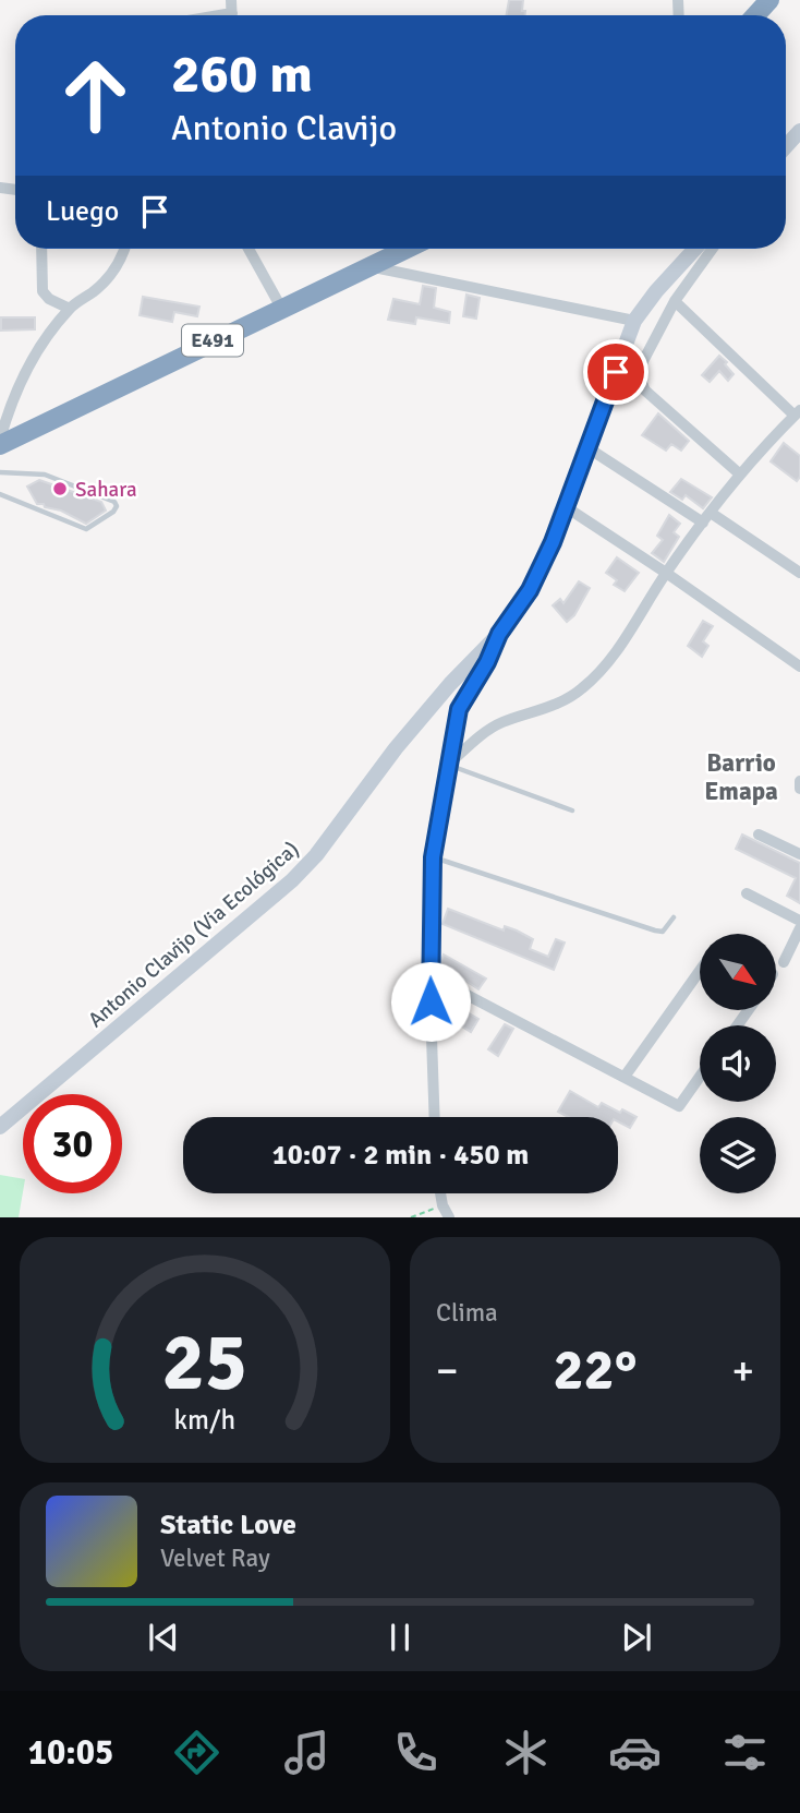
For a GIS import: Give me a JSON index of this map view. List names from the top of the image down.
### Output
{
  "streets": {
    "highway": ["E491"],
    "main road": ["Antonio Clavijo (Via Ecológica)"]
  },
  "districts": ["Barrio Emapa"],
  "places": ["Sahara"],
  "north": "bottom right",
  "page": {
    "turn": ["260 m", "Antonio Clavijo"],
    "then": "Luego",
    "limit": "30",
    "trip": "10:07 · 2 min · 450 m",
    "tile": "Clima",
    "heat": ["−", "22°", "+"],
    "song": ["Static Love", "Velvet Ray"],
    "tabs": "10:05",
    "gauge": ["25", "km/h"]
  }
}
